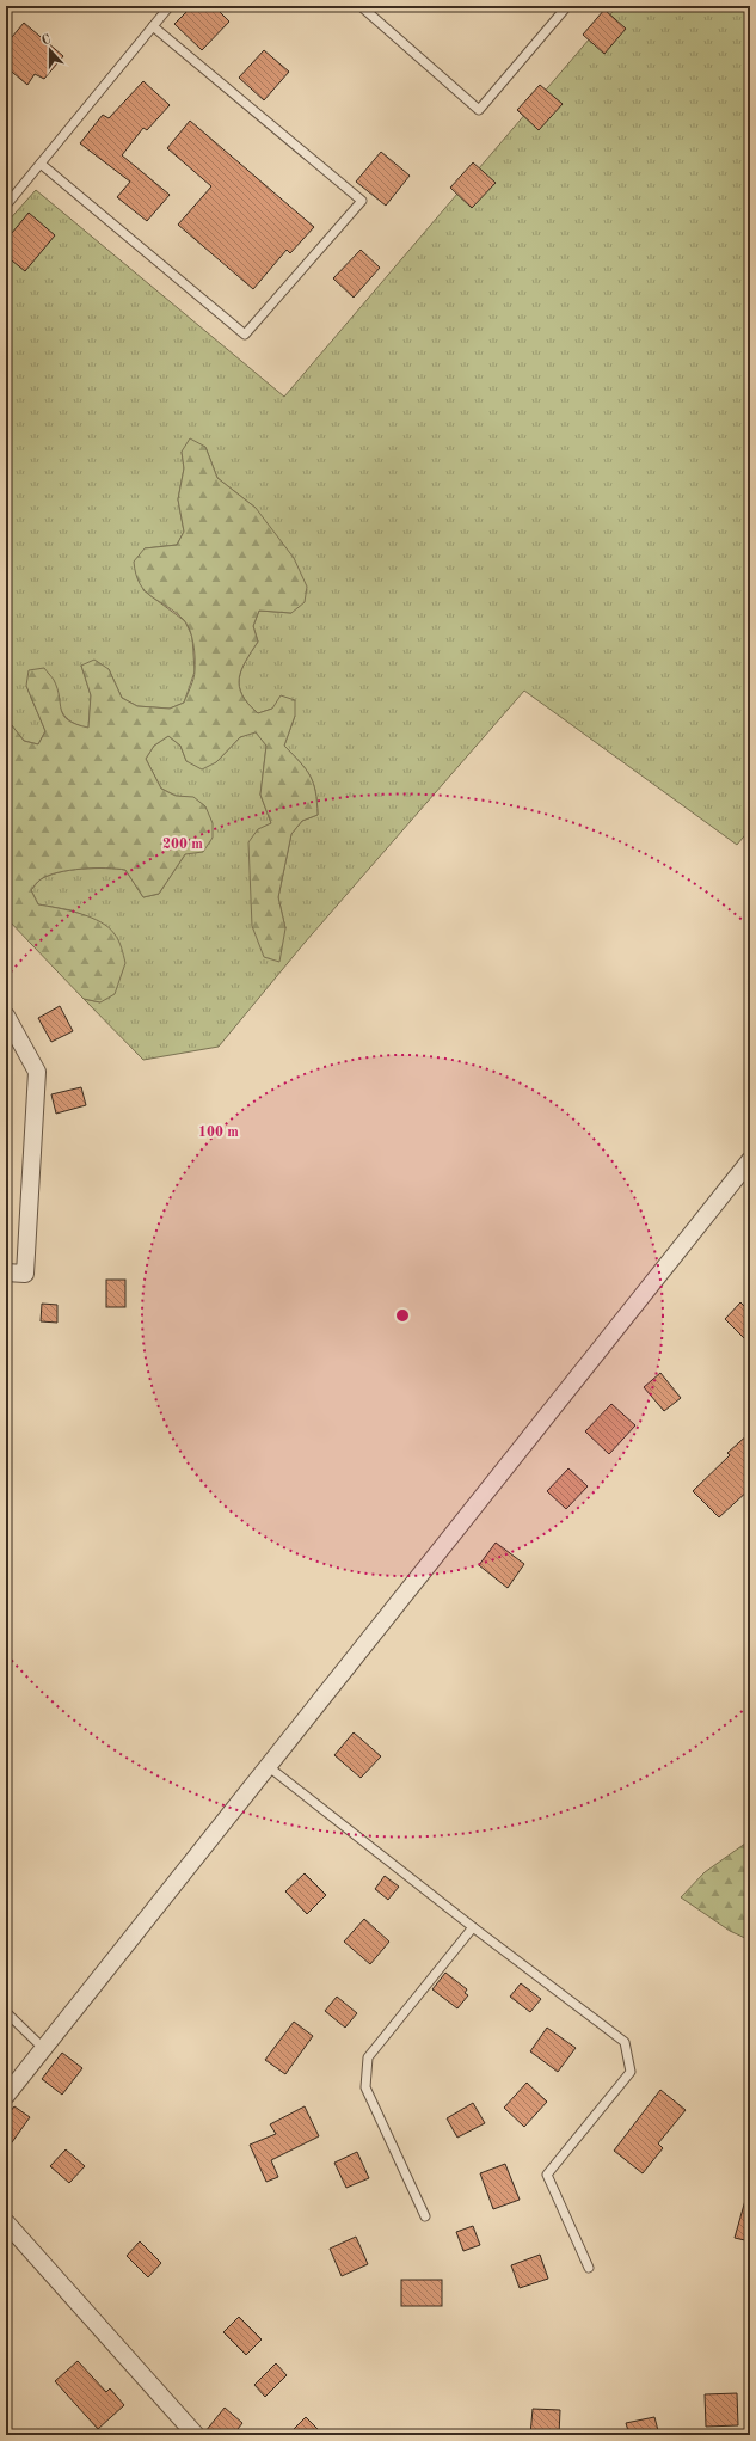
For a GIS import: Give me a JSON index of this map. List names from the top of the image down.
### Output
{
  "north": "top",
  "rings": ["200 m", "100 m"]
}
